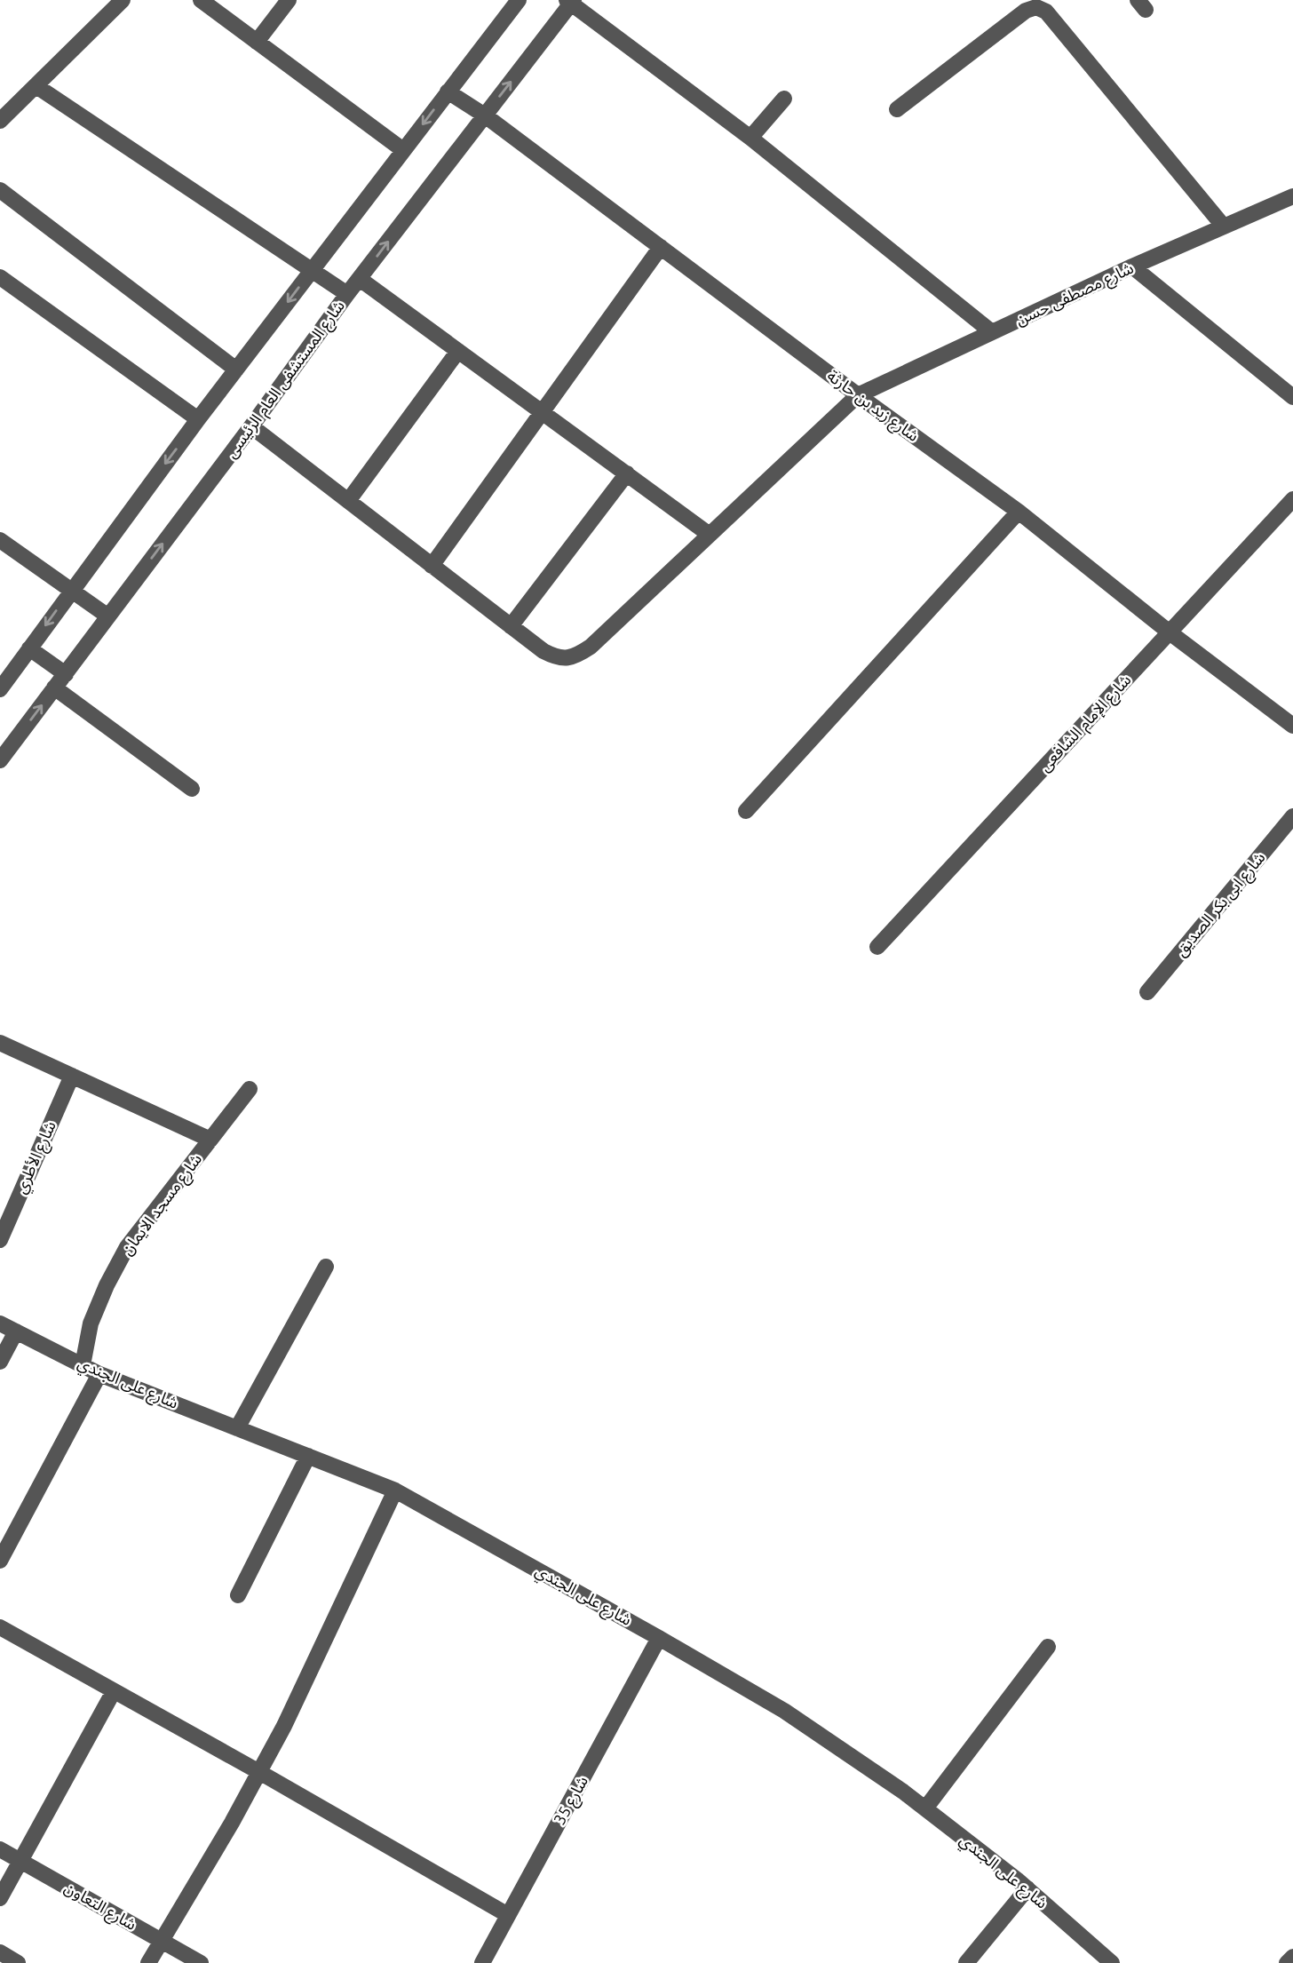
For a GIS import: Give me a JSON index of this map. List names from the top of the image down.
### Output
{
  "streets": {
    "street": [
      "شارع مصطفى حسن",
      "شارع المستشفى العام الرئيسى",
      "شارع زيد بن حارثة",
      "شارع الإمام الشافعى",
      "شارع ابى بكر الصديق",
      "شارع الأطري",
      "شارع مسجد الايمان",
      "شارع على الجندي",
      "شارع 35",
      "شارع التعاون"
    ]
  },
  "crossings": [
    ["شارع مصطفى حسن", "شارع المستشفى العام الرئيسى"],
    ["شارع مصطفى حسن", "شارع زيد بن حارثة"],
    ["شارع المستشفى العام الرئيسى", "شارع زيد بن حارثة"],
    ["شارع زيد بن حارثة", "شارع الإمام الشافعى"],
    ["شارع مسجد الايمان", "شارع على الجندي"],
    ["شارع على الجندي", "شارع 35"]
  ]
}
